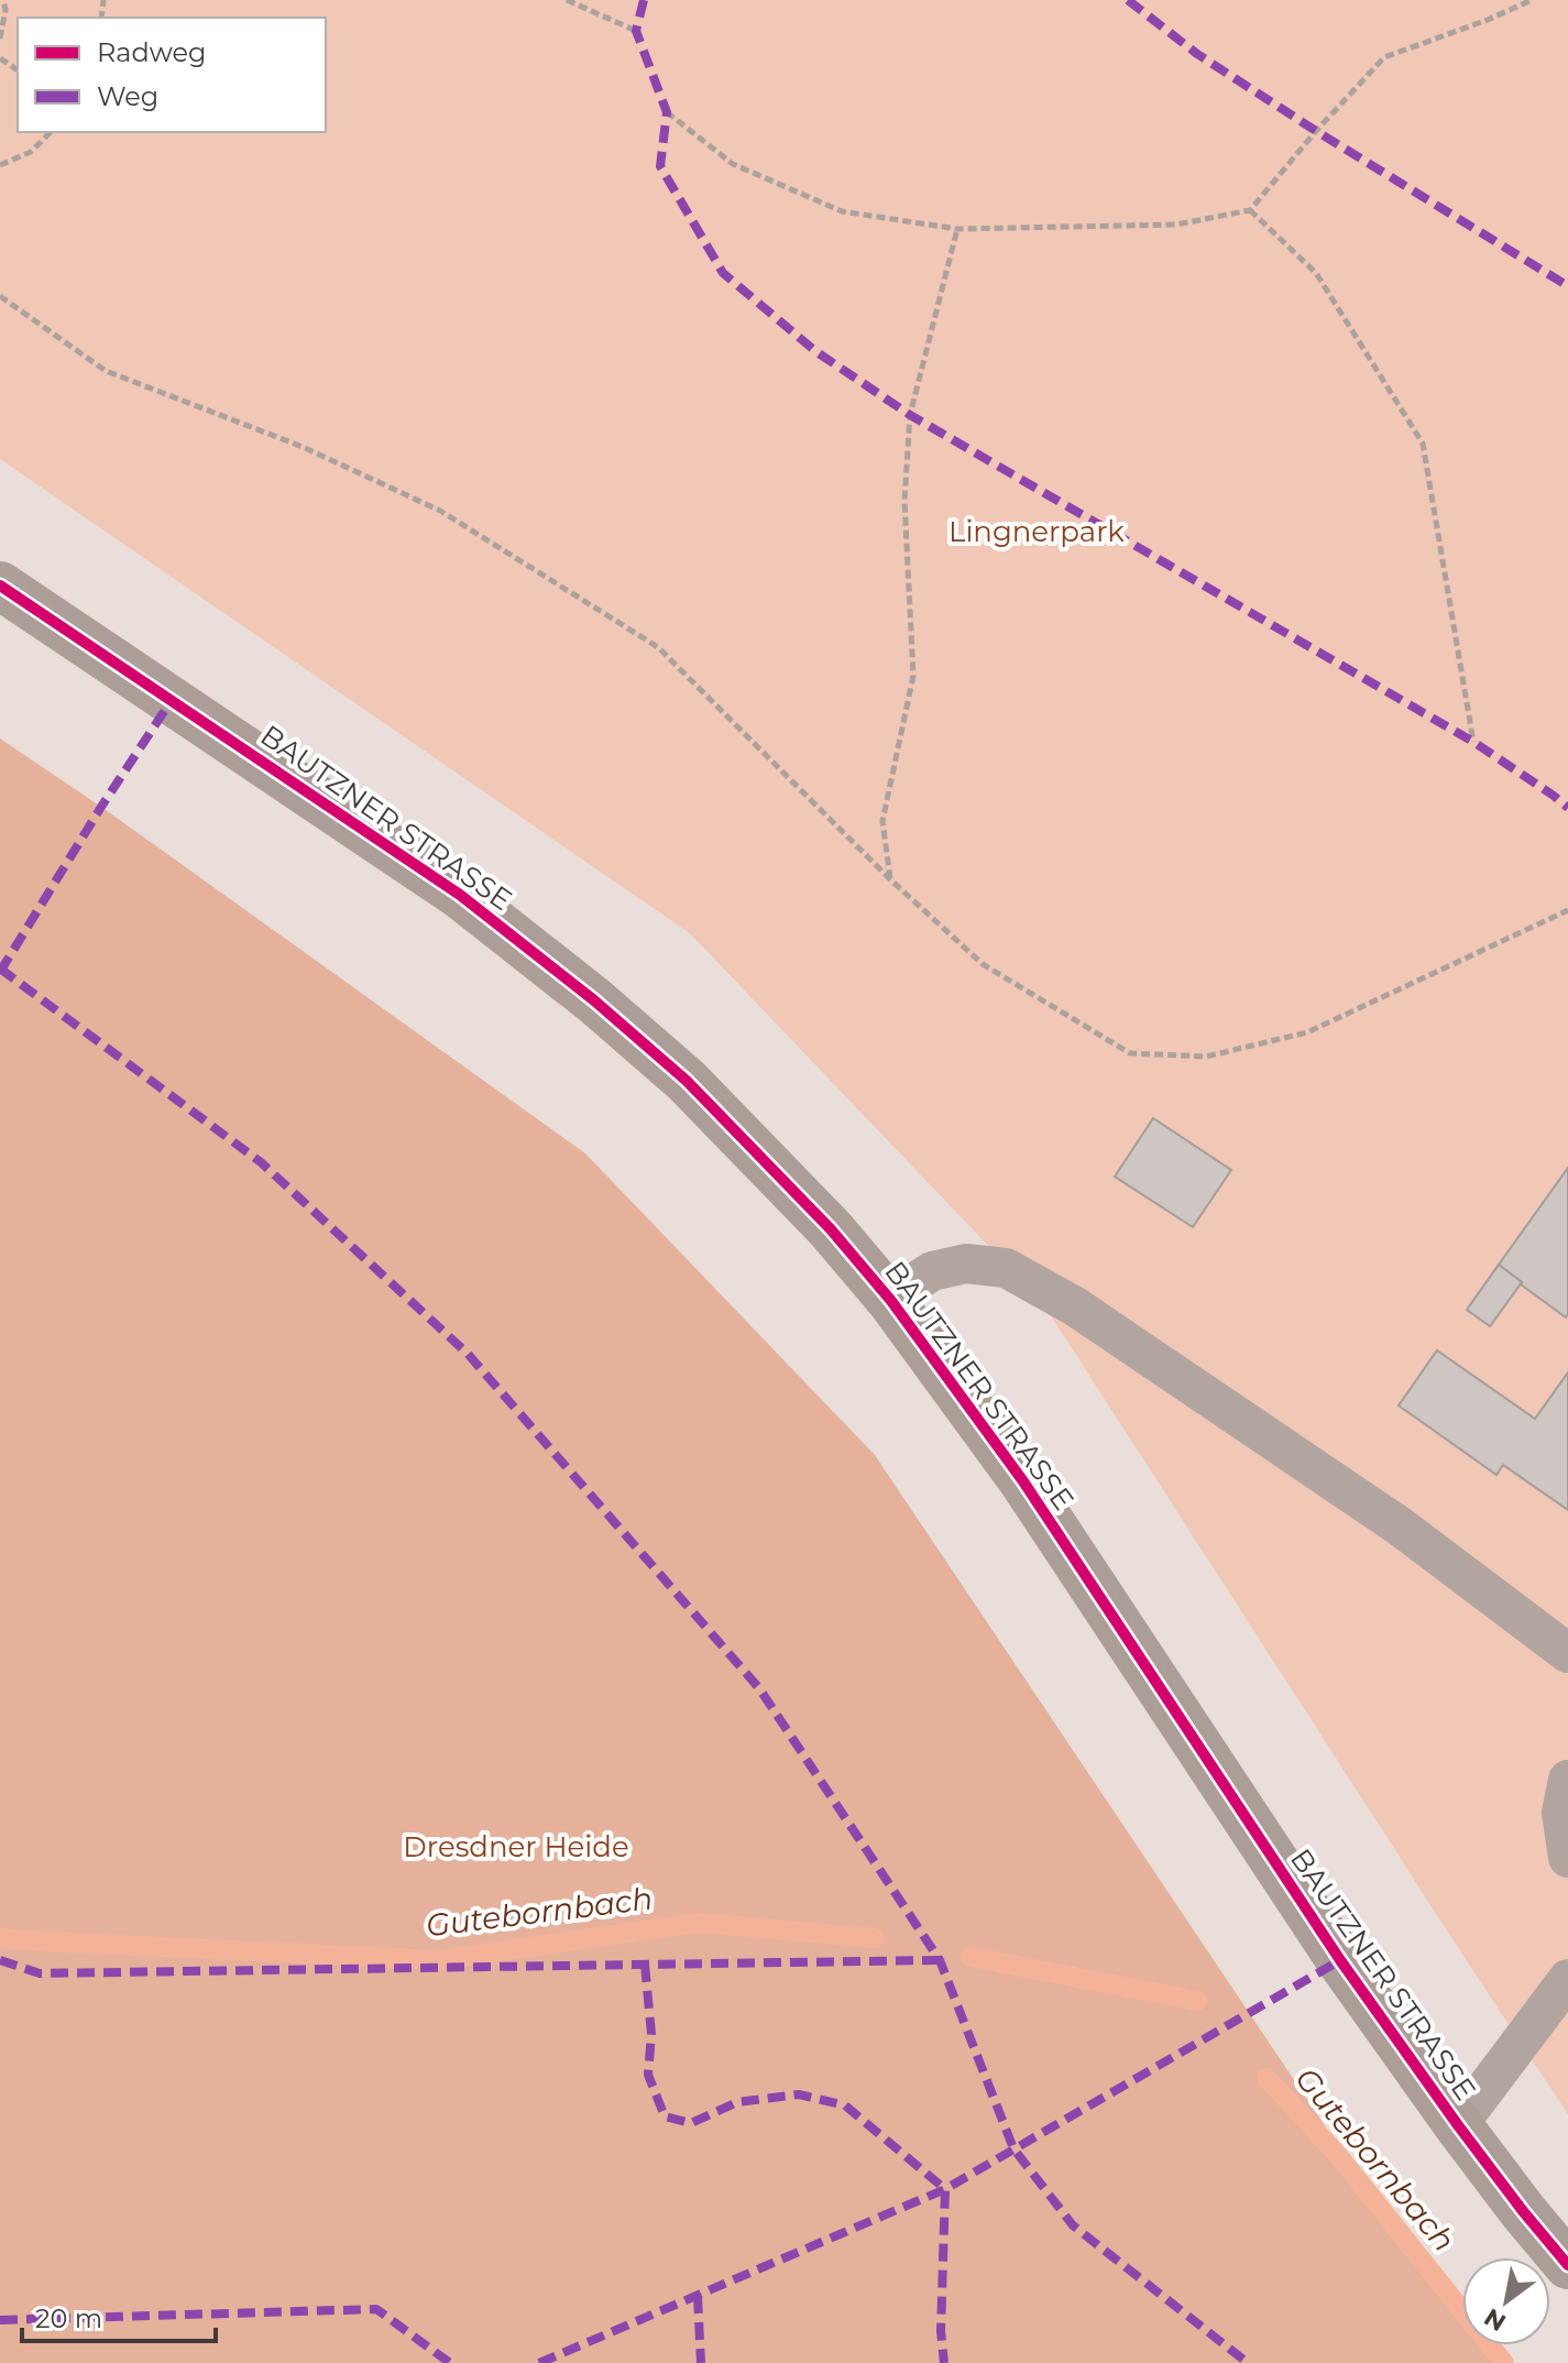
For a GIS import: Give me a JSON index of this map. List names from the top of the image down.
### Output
{
  "streets": {
    "main road": ["BAUTZNER STRASSE"]
  },
  "water": ["Gutebornbach"],
  "parks": ["Lingnerpark", "Dresdner Heide"],
  "legend": ["Radweg", "Weg"],
  "scale_bar": "20 m",
  "north": "bottom left"
}
